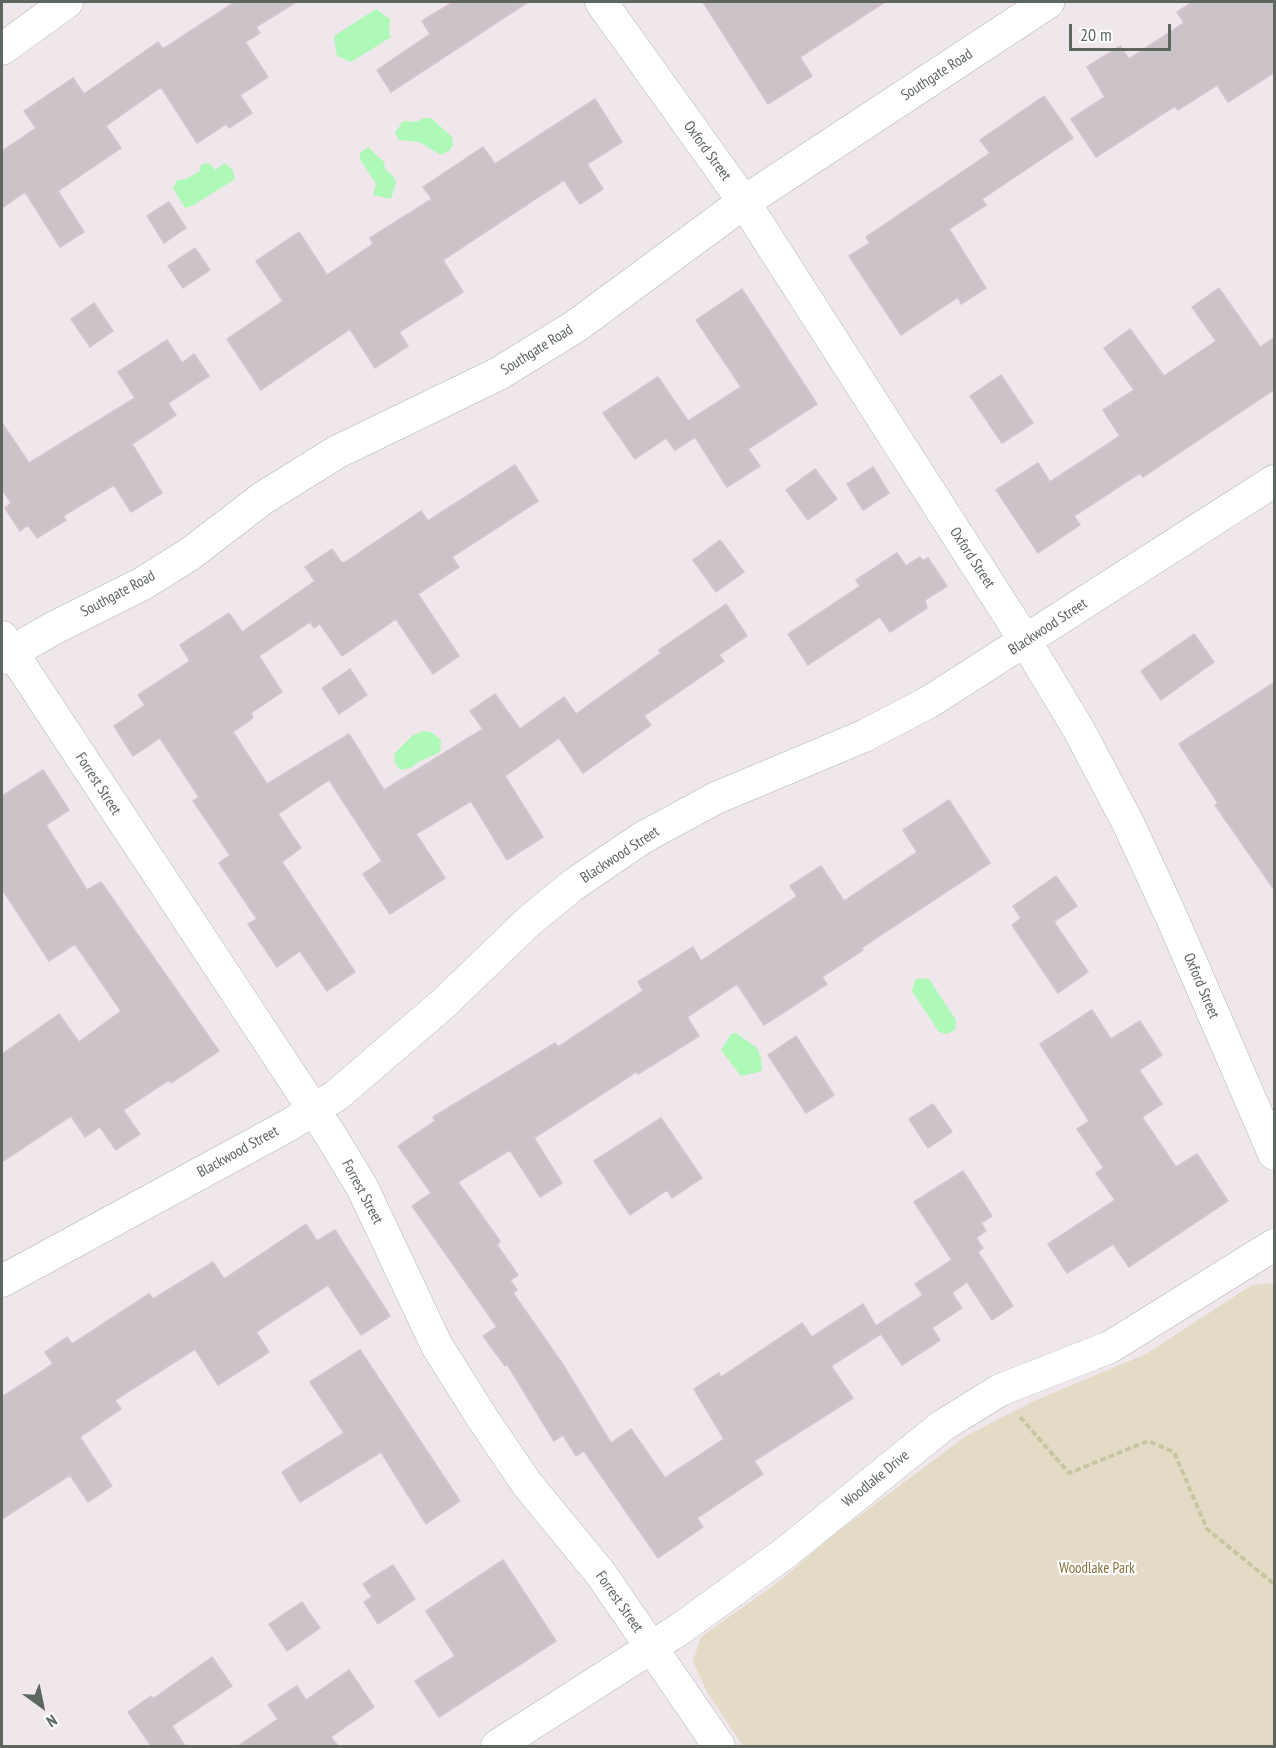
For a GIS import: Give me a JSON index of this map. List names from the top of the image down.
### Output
{
  "streets": {
    "street": [
      "Southgate Road",
      "Oxford Street",
      "Blackwood Street",
      "Forrest Street",
      "Woodlake Drive"
    ]
  },
  "crossings": [
    ["Southgate Road", "Oxford Street"],
    ["Southgate Road", "Forrest Street"],
    ["Oxford Street", "Blackwood Street"],
    ["Blackwood Street", "Forrest Street"],
    ["Forrest Street", "Woodlake Drive"]
  ],
  "parks": ["Woodlake Park"],
  "scale_bar": "20 m",
  "north": "bottom right"
}
